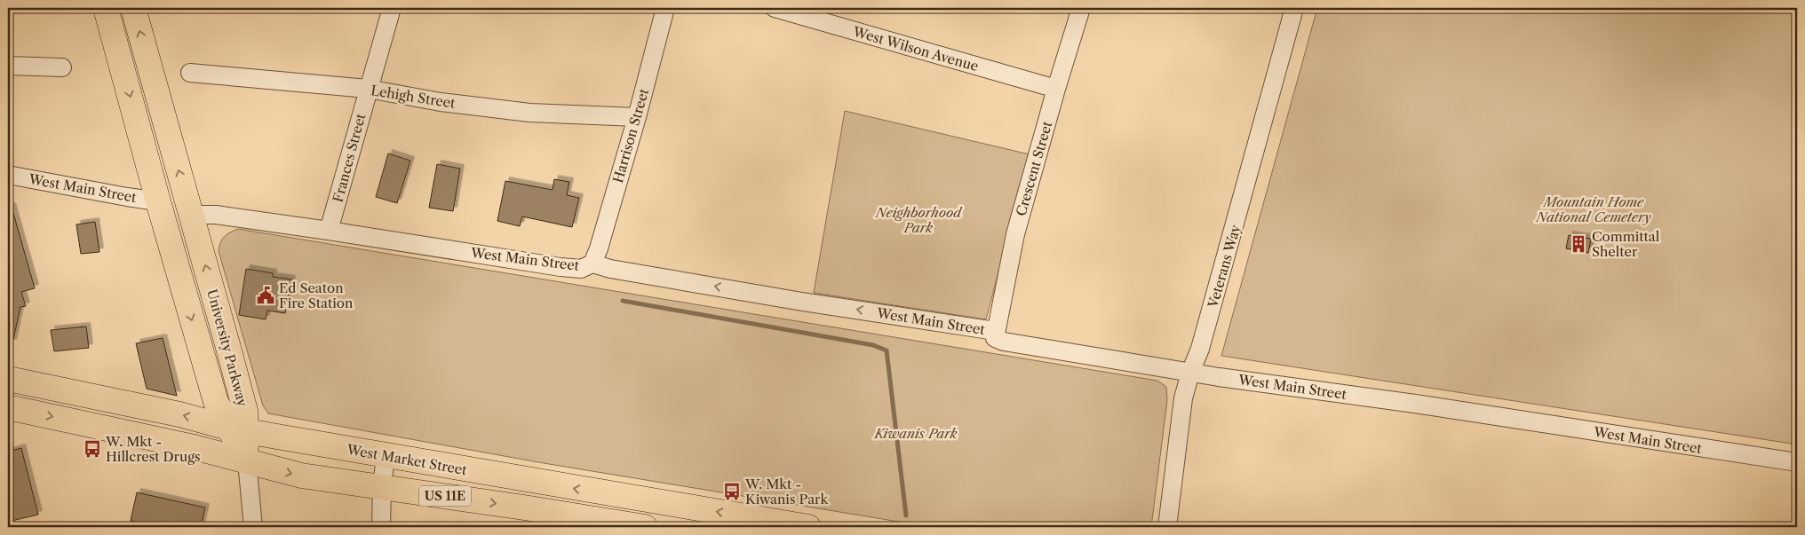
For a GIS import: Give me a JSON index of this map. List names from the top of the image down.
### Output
{
  "streets": {
    "main road": ["University Parkway", "West Market Street", "US 11E"],
    "street": [
      "West Wilson Avenue",
      "Lehigh Street",
      "Harrison Street",
      "Frances Street",
      "Crescent Street",
      "West Main Street",
      "Veterans Way"
    ]
  },
  "crossings": [
    ["West Wilson Avenue", "Crescent Street"],
    ["Lehigh Street", "Harrison Street"],
    ["Lehigh Street", "Frances Street"],
    ["Harrison Street", "West Main Street"],
    ["Frances Street", "West Main Street"],
    ["Crescent Street", "West Main Street"],
    ["West Main Street", "Veterans Way"],
    ["West Main Street", "University Parkway"],
    ["University Parkway", "West Market Street"],
    ["University Parkway", "US 11E"]
  ],
  "parks": ["Mountain Home National Cemetery", "Neighborhood Park", "Kiwanis Park"],
  "places": {
    "building": ["Committal Shelter"],
    "public building": ["Ed Seaton Fire Station"],
    "bus stop": ["W. Mkt - Hillcrest Drugs", "W. Mkt - Kiwanis Park"]
  }
}
